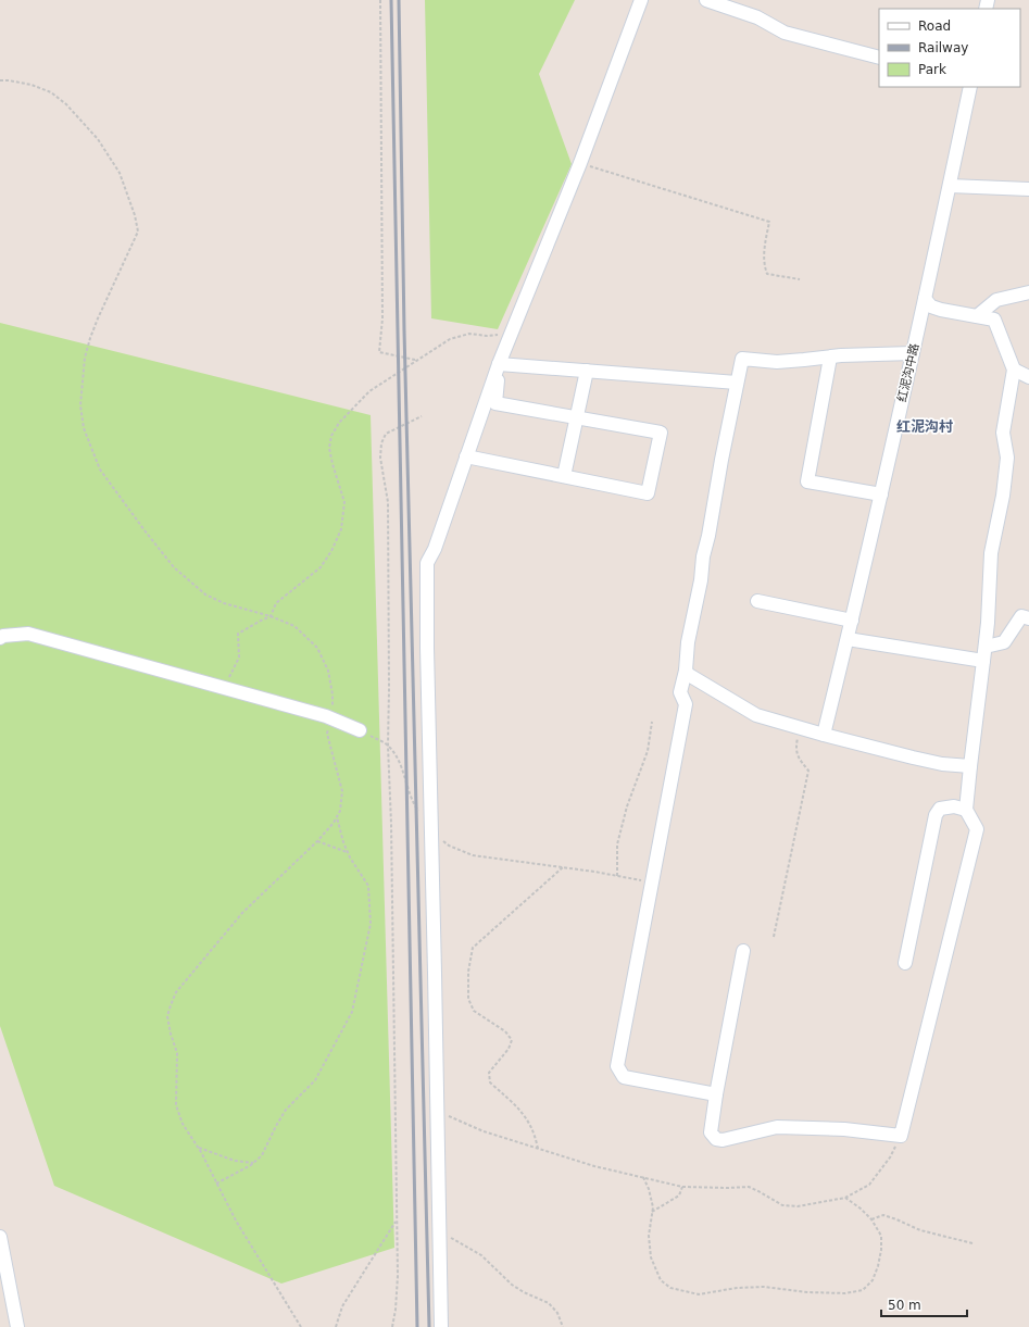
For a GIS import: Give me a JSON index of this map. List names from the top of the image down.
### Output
{
  "streets": {
    "street": ["红泥沟中路"]
  },
  "districts": ["红泥沟村"],
  "legend": ["Road", "Railway", "Park"],
  "scale_bar": "50 m"
}
